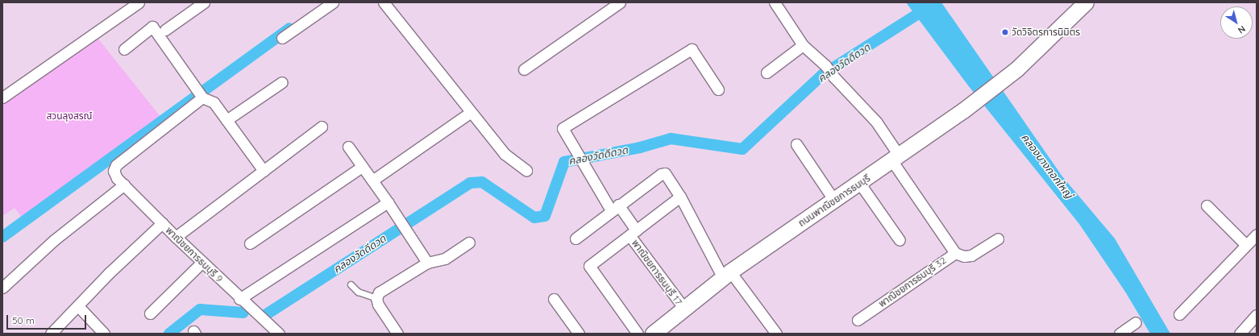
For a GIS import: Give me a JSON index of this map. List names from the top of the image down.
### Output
{
  "streets": {
    "main road": ["ถนนพาณิชยการธนบุรี"],
    "street": ["พาณิชยการธนบุรี 9", "พาณิชยการธนบุรี 17", "พาณิชยการธนบุรี 32"]
  },
  "crossings": [
    ["ถนนพาณิชยการธนบุรี", "พาณิชยการธนบุรี 17"],
    ["ถนนพาณิชยการธนบุรี", "พาณิชยการธนบุรี 32"]
  ],
  "water": ["คลองวัดดีดวด", "คลองบางกอกใหญ่"],
  "parks": ["สวนลุงสรณ์"],
  "places": ["วัดวิจิตรการนิมิตร"],
  "scale_bar": "50 m",
  "north": "bottom right"
}
